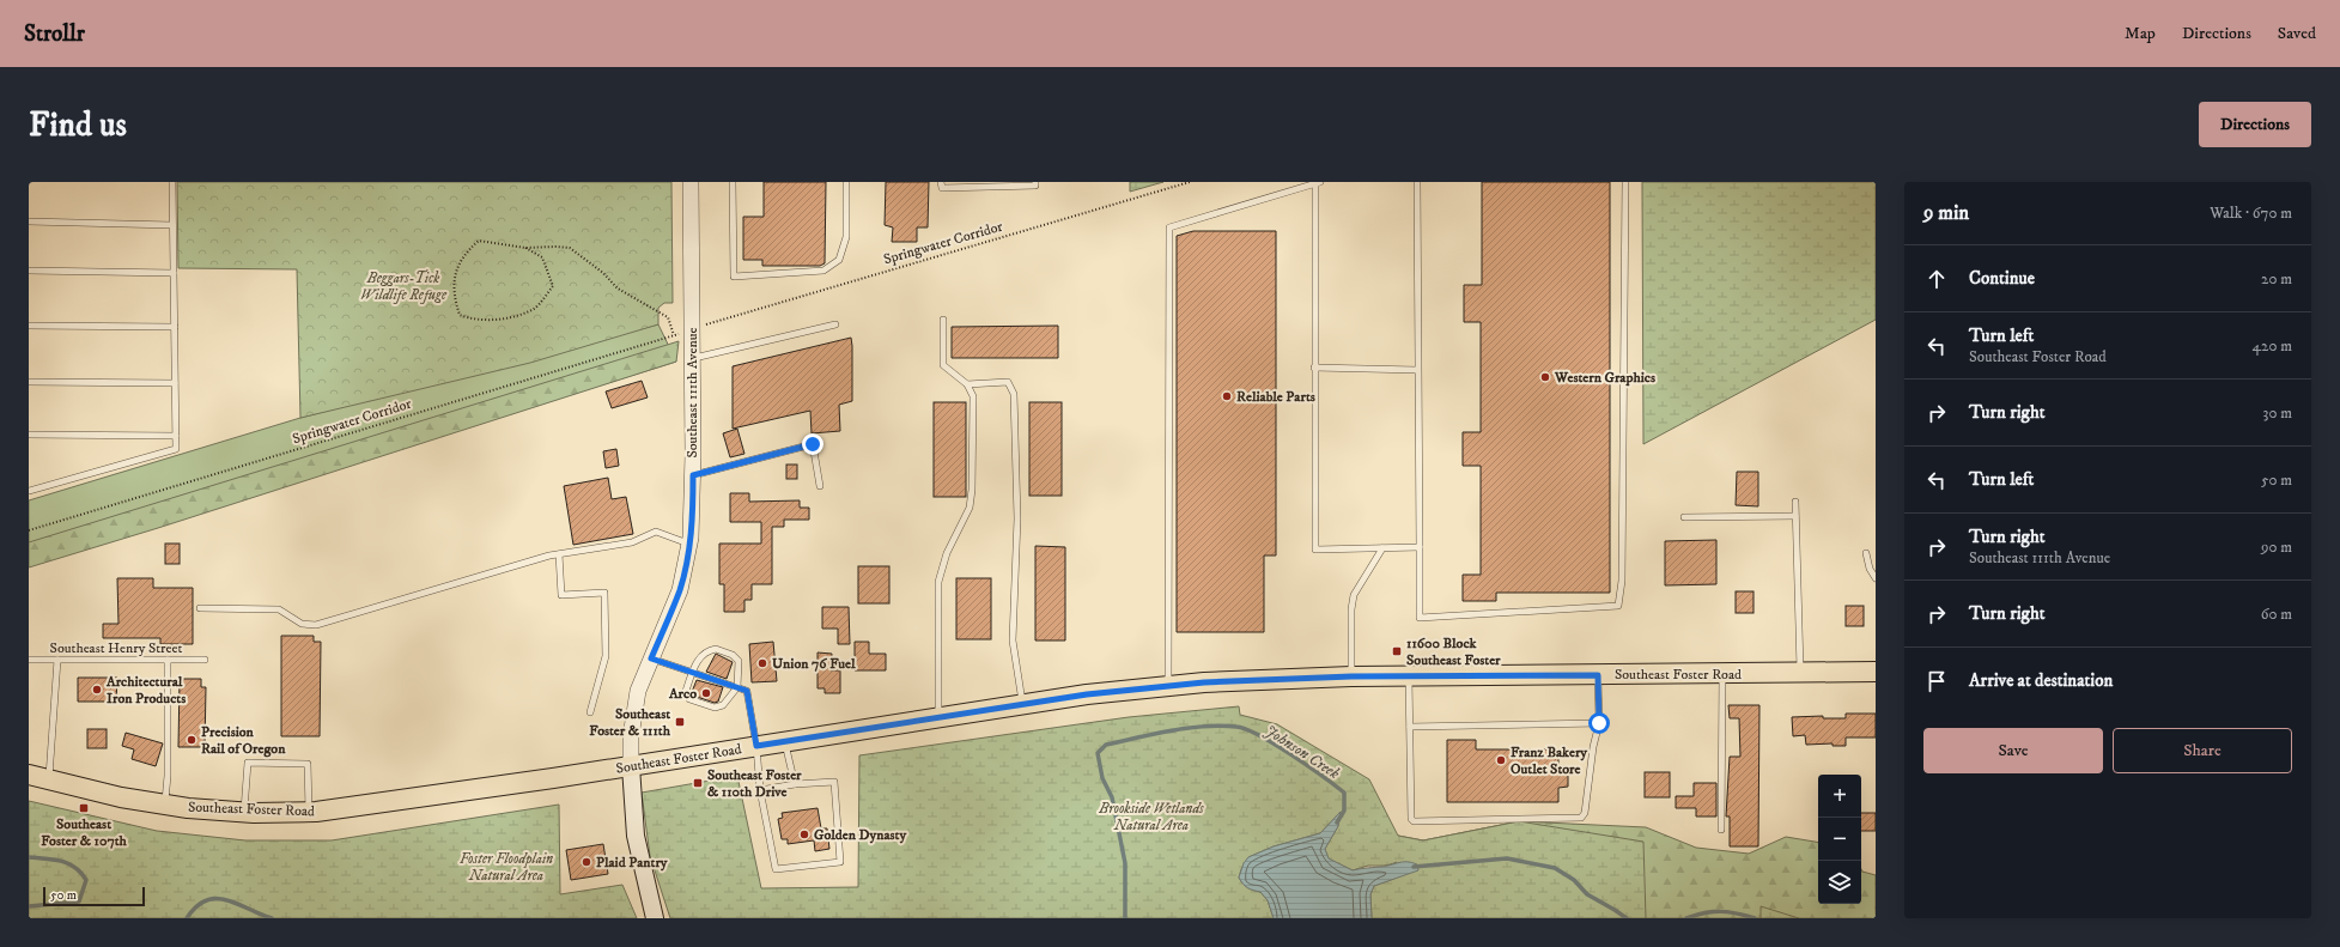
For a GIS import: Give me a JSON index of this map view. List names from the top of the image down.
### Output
{
  "streets": {
    "main road": ["Southeast Foster Road"],
    "street": ["Southeast 111th Avenue"],
    "lane": ["Southeast Henry Street"],
    "path": ["Springwater Corridor"]
  },
  "crossings": [
    ["Southeast 111th Avenue", "Southeast Foster Road"]
  ],
  "water": ["Johnson Creek"],
  "parks": ["Beggars-Tick Wildlife Refuge", "Brookside Wetlands Natural Area", "Foster Floodplain Natural Area"],
  "places": {
    "other": [
      "Western Graphics",
      "Reliable Parts",
      "Union 76 Fuel",
      "Architectural Iron Products",
      "Arco",
      "Precision Rail of Oregon",
      "Franz Bakery Outlet Store",
      "Golden Dynasty",
      "Plaid Pantry"
    ],
    "transit": [
      "11600 Block Southeast Foster",
      "Southeast Foster & 111th",
      "Southeast Foster & 110th Drive",
      "Southeast Foster & 107th"
    ]
  },
  "scale_bar": "50 m",
  "page": {
    "header": "Strollr",
    "nav": ["Map", "Directions", "Saved"],
    "buttons": [
      "Directions",
      ["Save", "Share"]
    ],
    "title": "Find us",
    "heading": ["9 min", "Walk · 670 m"],
    "list": [
      ["Continue", "20 m"],
      ["Turn left", "Southeast Foster Road", "420 m"],
      ["Turn right", "30 m"],
      ["Turn left", "50 m"],
      ["Turn right", "Southeast 111th Avenue", "90 m"],
      ["Turn right", "60 m"],
      "Arrive at destination"
    ],
    "map_buttons": ["+", "−"],
    "scale": "50 m"
  }
}
